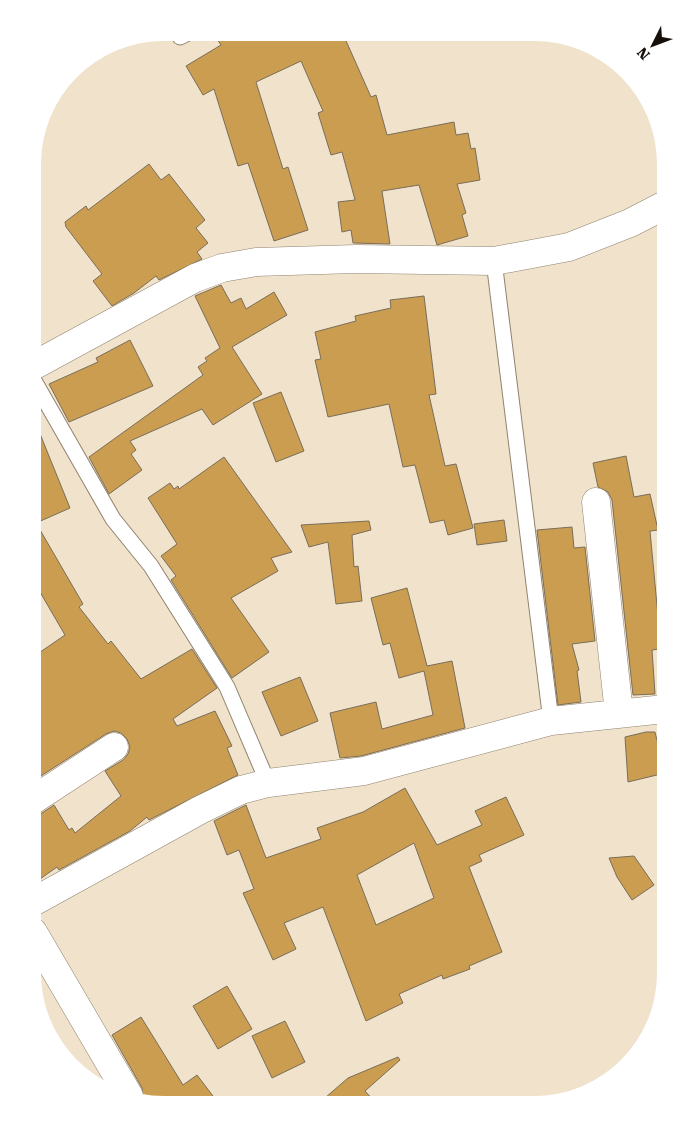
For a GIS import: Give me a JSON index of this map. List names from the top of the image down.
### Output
{
  "north": "bottom left"
}
